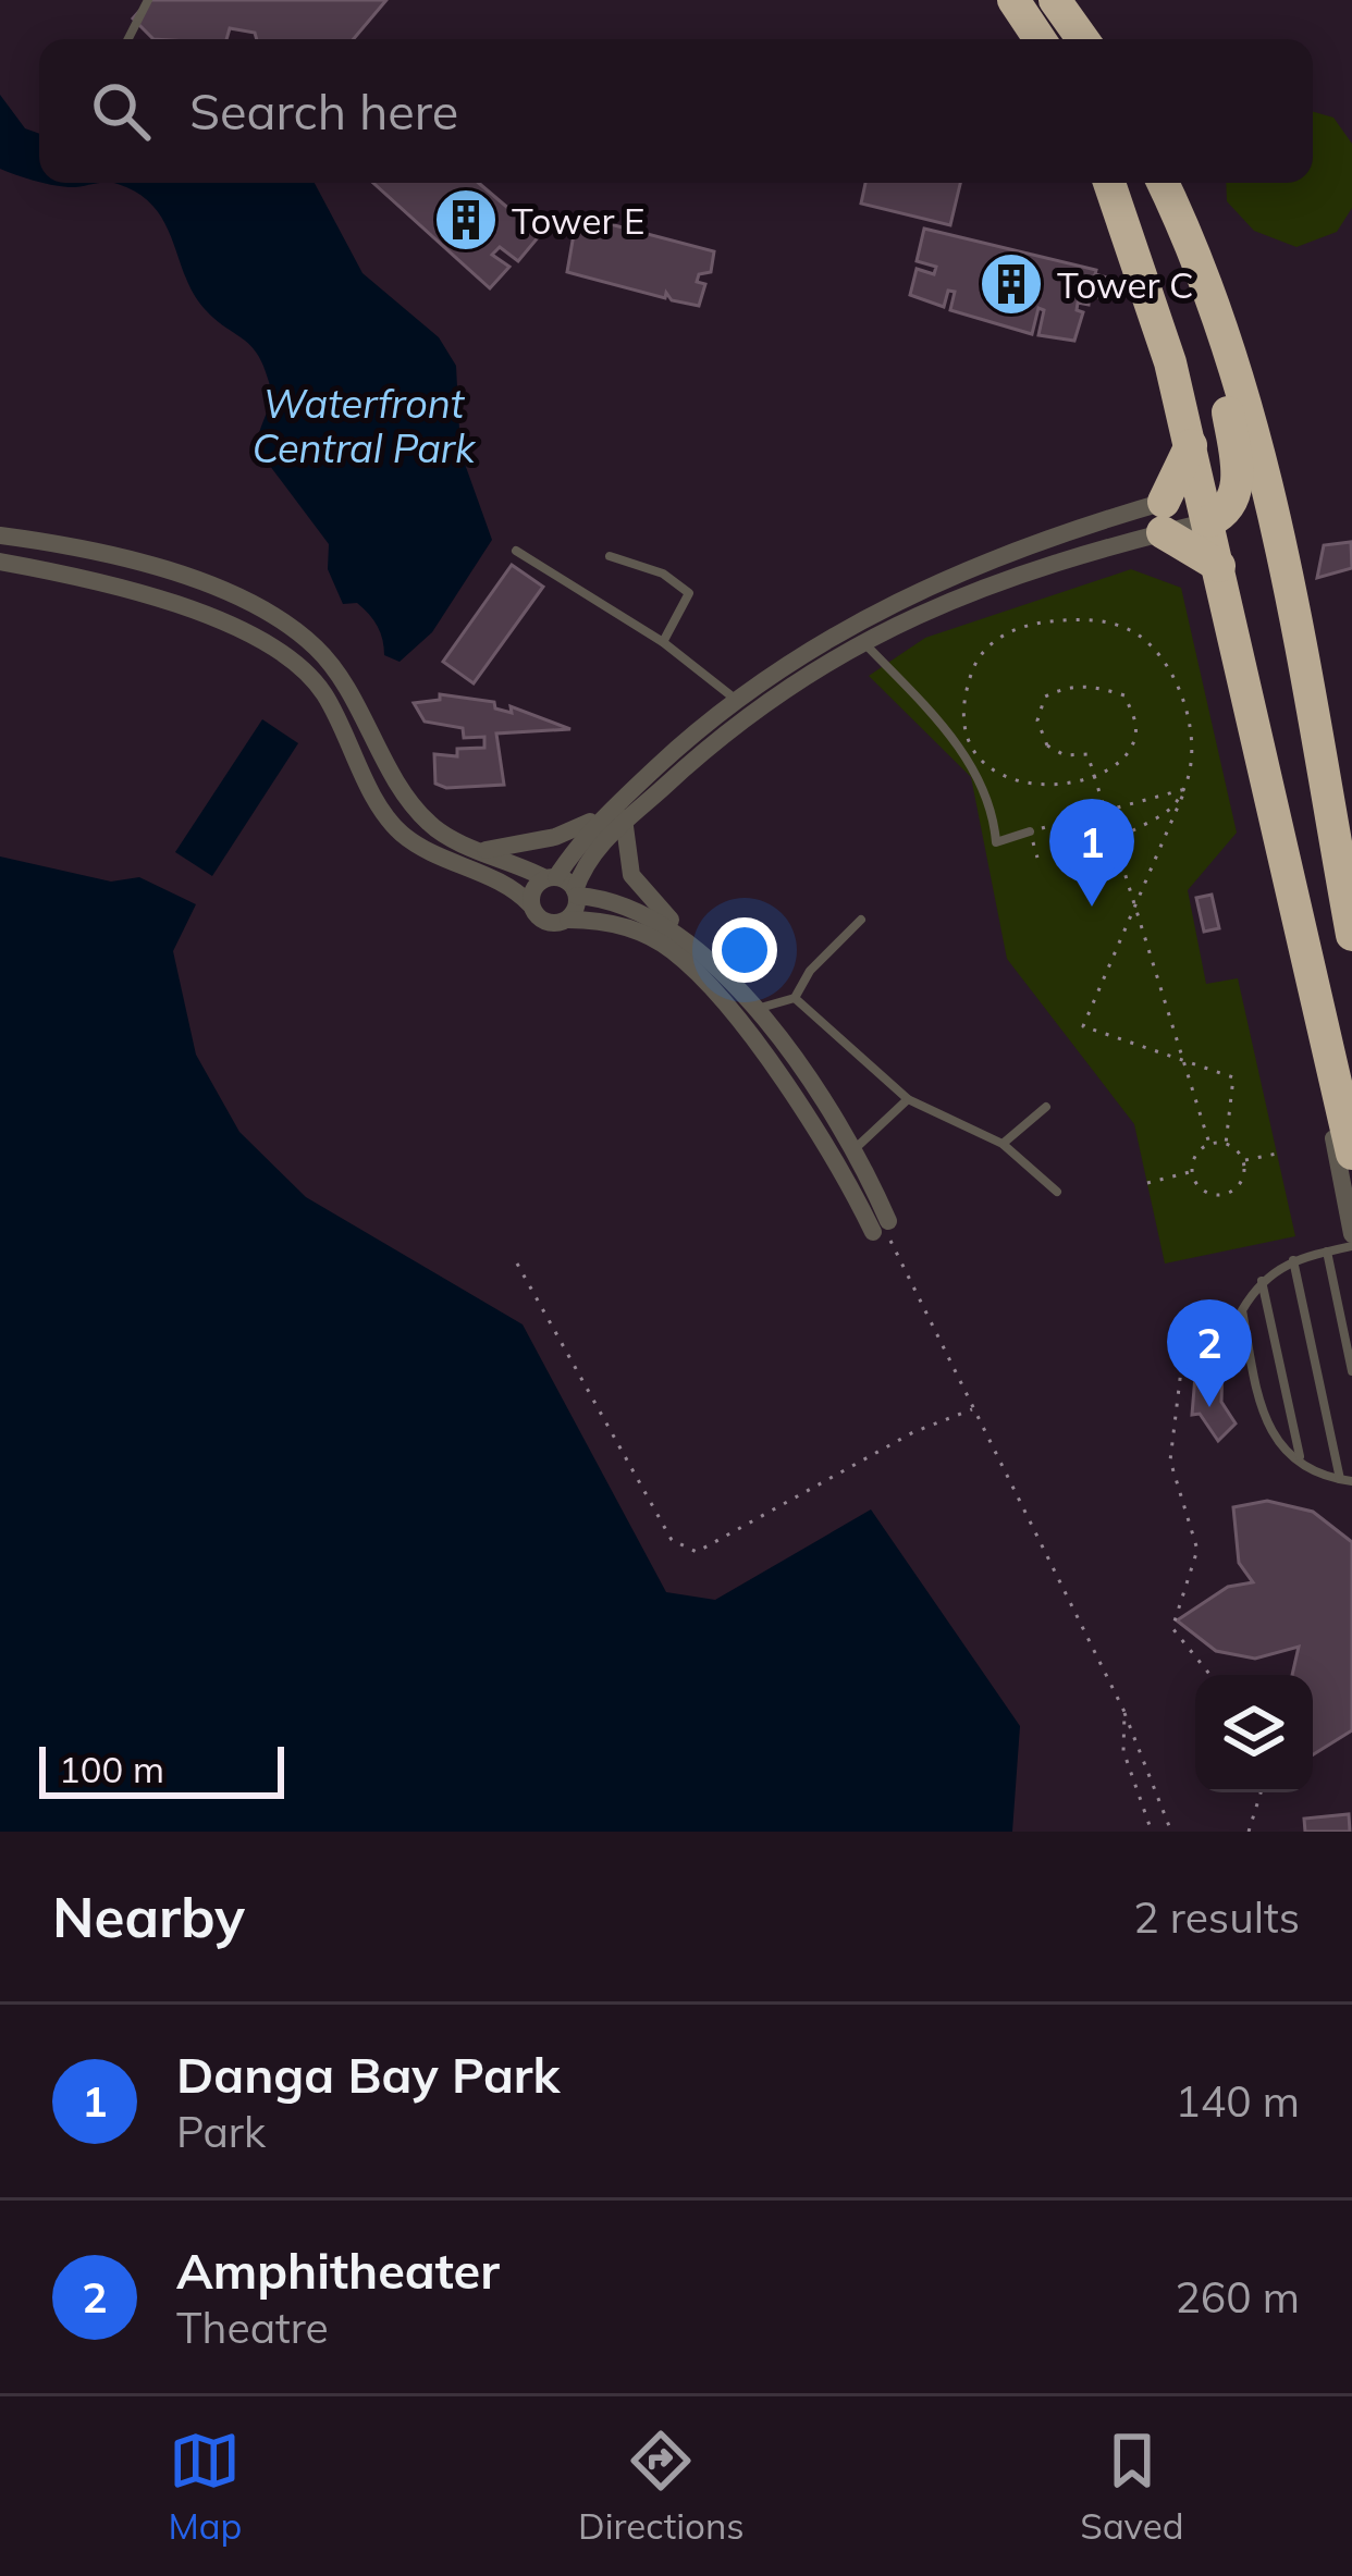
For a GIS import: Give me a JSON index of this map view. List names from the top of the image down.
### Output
{
  "water": ["Waterfront Central Park"],
  "places": {
    "building": ["Tower E", "Tower C"]
  },
  "scale_bar": "100 m",
  "page": {
    "search": "Search here",
    "pins": ["1", "2"],
    "scale": "100 m",
    "heading": ["Nearby", "2 results"],
    "list": [
      {
        "mark": "1",
        "name": "Danga Bay Park",
        "note": "Park",
        "value": "140 m"
      },
      {
        "mark": "2",
        "name": "Amphitheater",
        "note": "Theatre",
        "value": "260 m"
      }
    ],
    "nav": ["Map", "Directions", "Saved"]
  }
}
